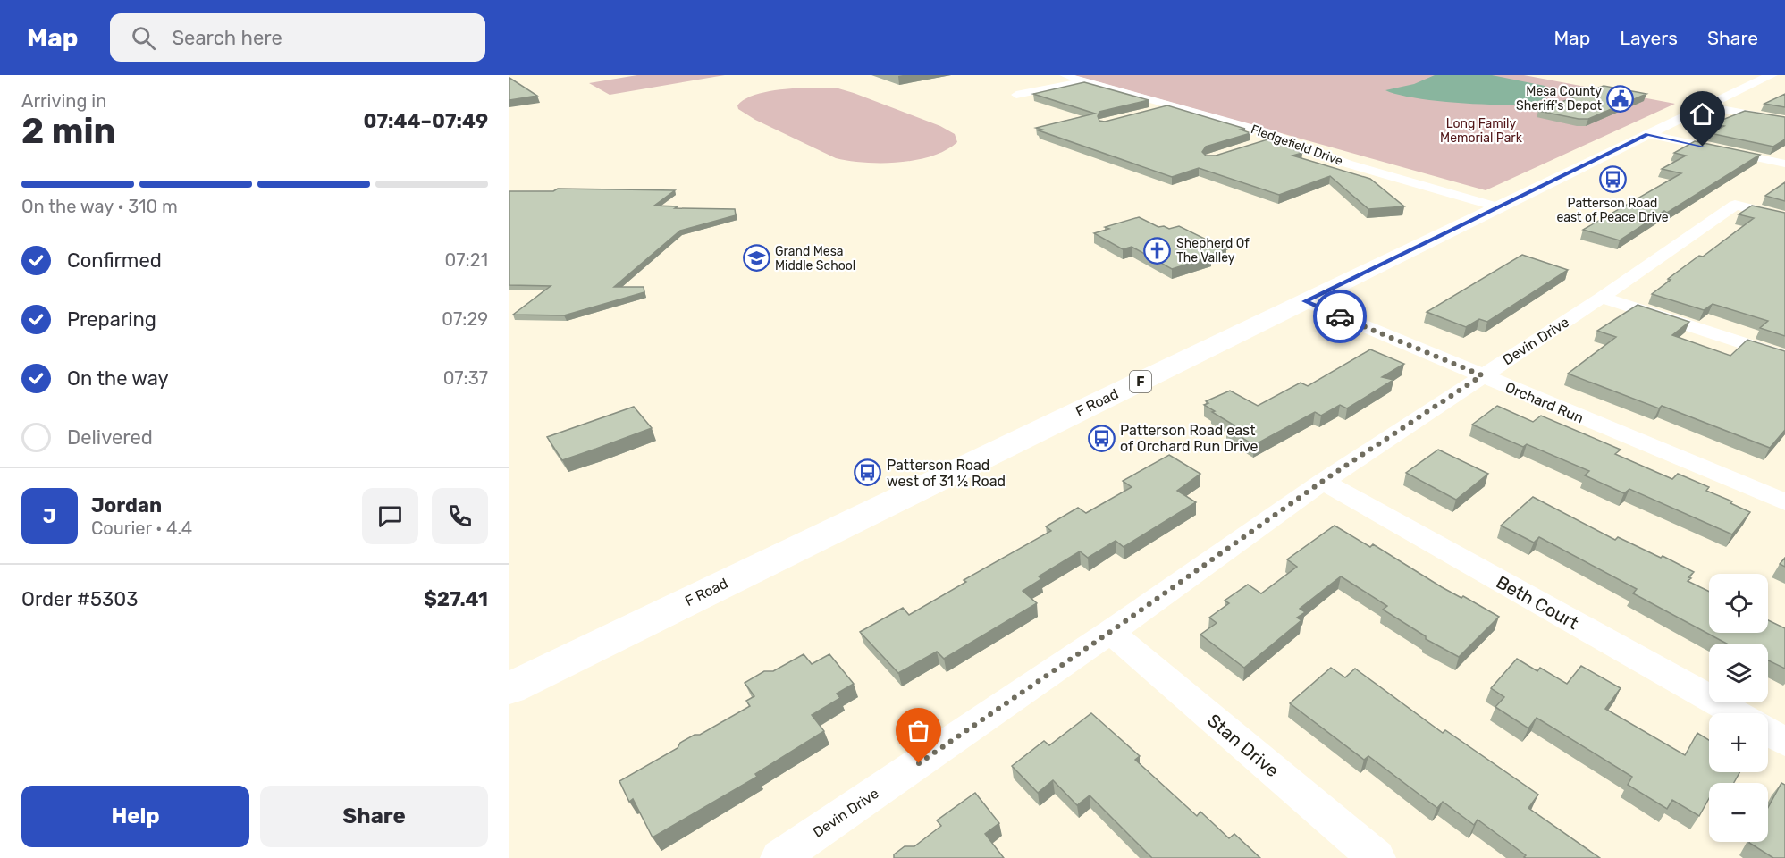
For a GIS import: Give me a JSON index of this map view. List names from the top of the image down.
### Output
{
  "streets": {
    "main road": ["F", "F Road"],
    "street": [
      "Fledgefield Drive",
      "Devin Drive",
      "Orchard Run",
      "Beth Court",
      "Stan Drive"
    ]
  },
  "crossings": [
    ["Fledgefield Drive", "F Road"],
    ["Devin Drive", "Orchard Run"],
    ["Devin Drive", "Beth Court"],
    ["Devin Drive", "Stan Drive"],
    ["F Road", "Orchard Run"]
  ],
  "parks": ["Long Family Memorial Park"],
  "places": {
    "public building": ["Mesa County Sheriff's Depot"],
    "bus stop": ["Patterson Road east of Peace Drive", "Patterson Road east of Orchard Run Drive", "Patterson Road west of 31 ½ Road"],
    "church": ["Shepherd Of The Valley"],
    "school or university": ["Grand Mesa Middle School"]
  },
  "page": {
    "header": "Map",
    "search": "Search here",
    "nav": ["Map", "Layers", "Share"],
    "heading": ["2 min", "Arriving in", "07:44–07:49"],
    "panel": [
      "Jordan",
      "Courier · 4.4",
      "Order #5303",
      "$27.41"
    ],
    "bar": "On the way · 310 m",
    "list": [
      ["Confirmed", "07:21"],
      ["Preparing", "07:29"],
      ["On the way", "07:37"],
      "Delivered"
    ],
    "round": "J",
    "map_buttons": ["+", "−"],
    "buttons": ["Help", "Share"]
  }
}
